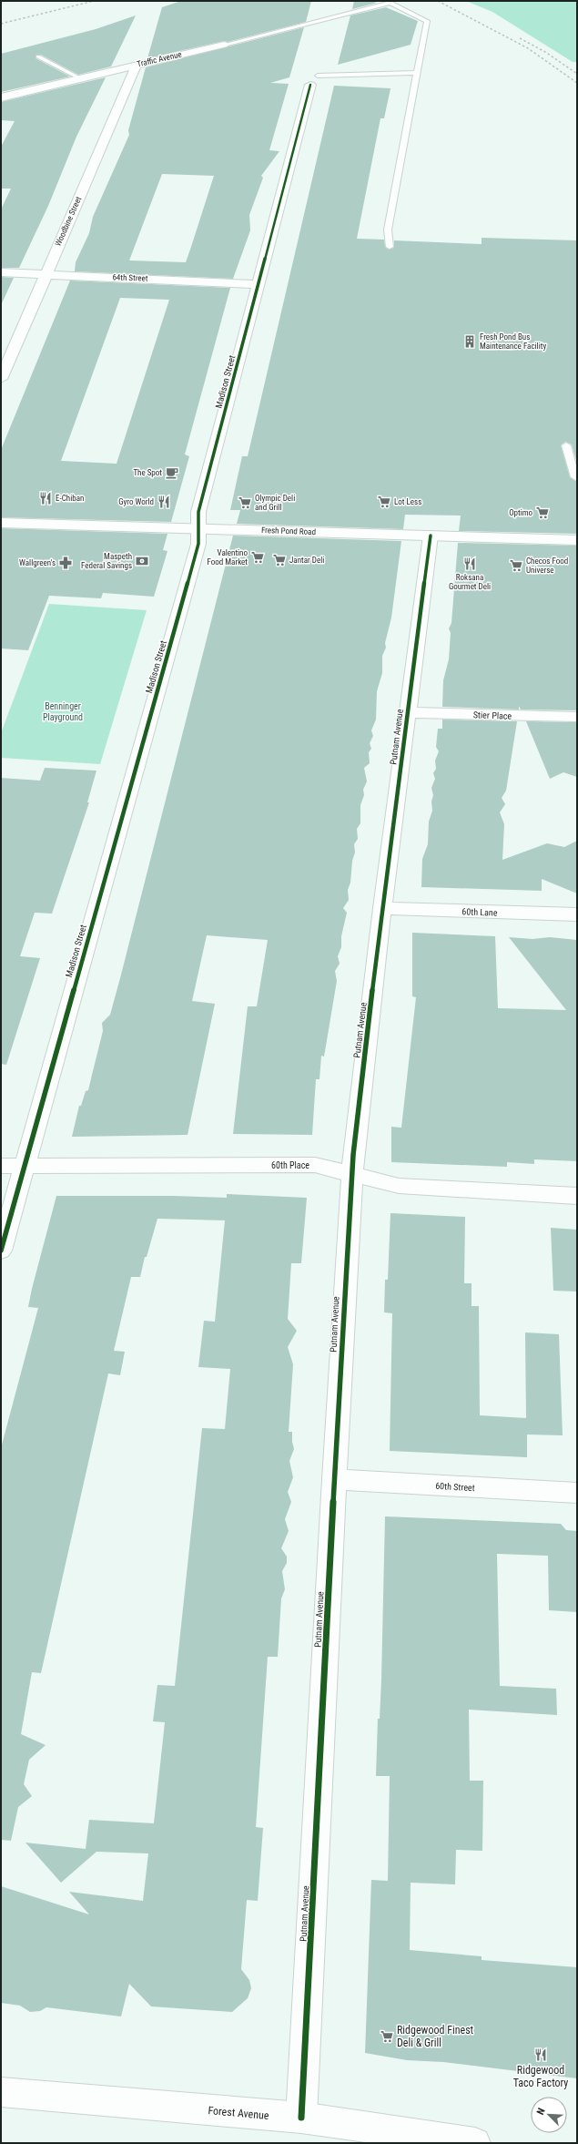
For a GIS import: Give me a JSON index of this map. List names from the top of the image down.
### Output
{
  "streets": {
    "street": [
      "Traffic Avenue",
      "Woodbine Street",
      "64th Street",
      "Madison Street",
      "Fresh Pond Road",
      "Stier Place",
      "Putnam Avenue",
      "60th Lane",
      "60th Place",
      "60th Street",
      "Forest Avenue"
    ]
  },
  "crossings": [
    ["Traffic Avenue", "Woodbine Street"],
    ["Woodbine Street", "64th Street"],
    ["64th Street", "Madison Street"],
    ["Madison Street", "Fresh Pond Road"],
    ["Madison Street", "60th Place"],
    ["Fresh Pond Road", "Putnam Avenue"],
    ["Stier Place", "Putnam Avenue"],
    ["Putnam Avenue", "60th Lane"],
    ["Putnam Avenue", "60th Place"],
    ["Putnam Avenue", "60th Street"],
    ["Putnam Avenue", "Forest Avenue"]
  ],
  "parks": ["Benninger Playground"],
  "places": {
    "building": ["Fresh Pond Bus Maintenance Facility"],
    "cafe": ["The Spot"],
    "restaurant": [
      "E-Chiban",
      "Gyro World",
      "Roksana Gourmet Deli",
      "Ridgewood Taco Factory"
    ],
    "supermarket": [
      "Lot Less",
      "Olympic Deli and Grill",
      "Optimo",
      "Valentino Food Market",
      "Jantar Deli",
      "Checos Food Universe",
      "Ridgewood Finest Deli & Grill"
    ],
    "bank": ["Maspeth Federal Savings"],
    "pharmacy": ["Wallgreen's"]
  },
  "north": "top left"
}
